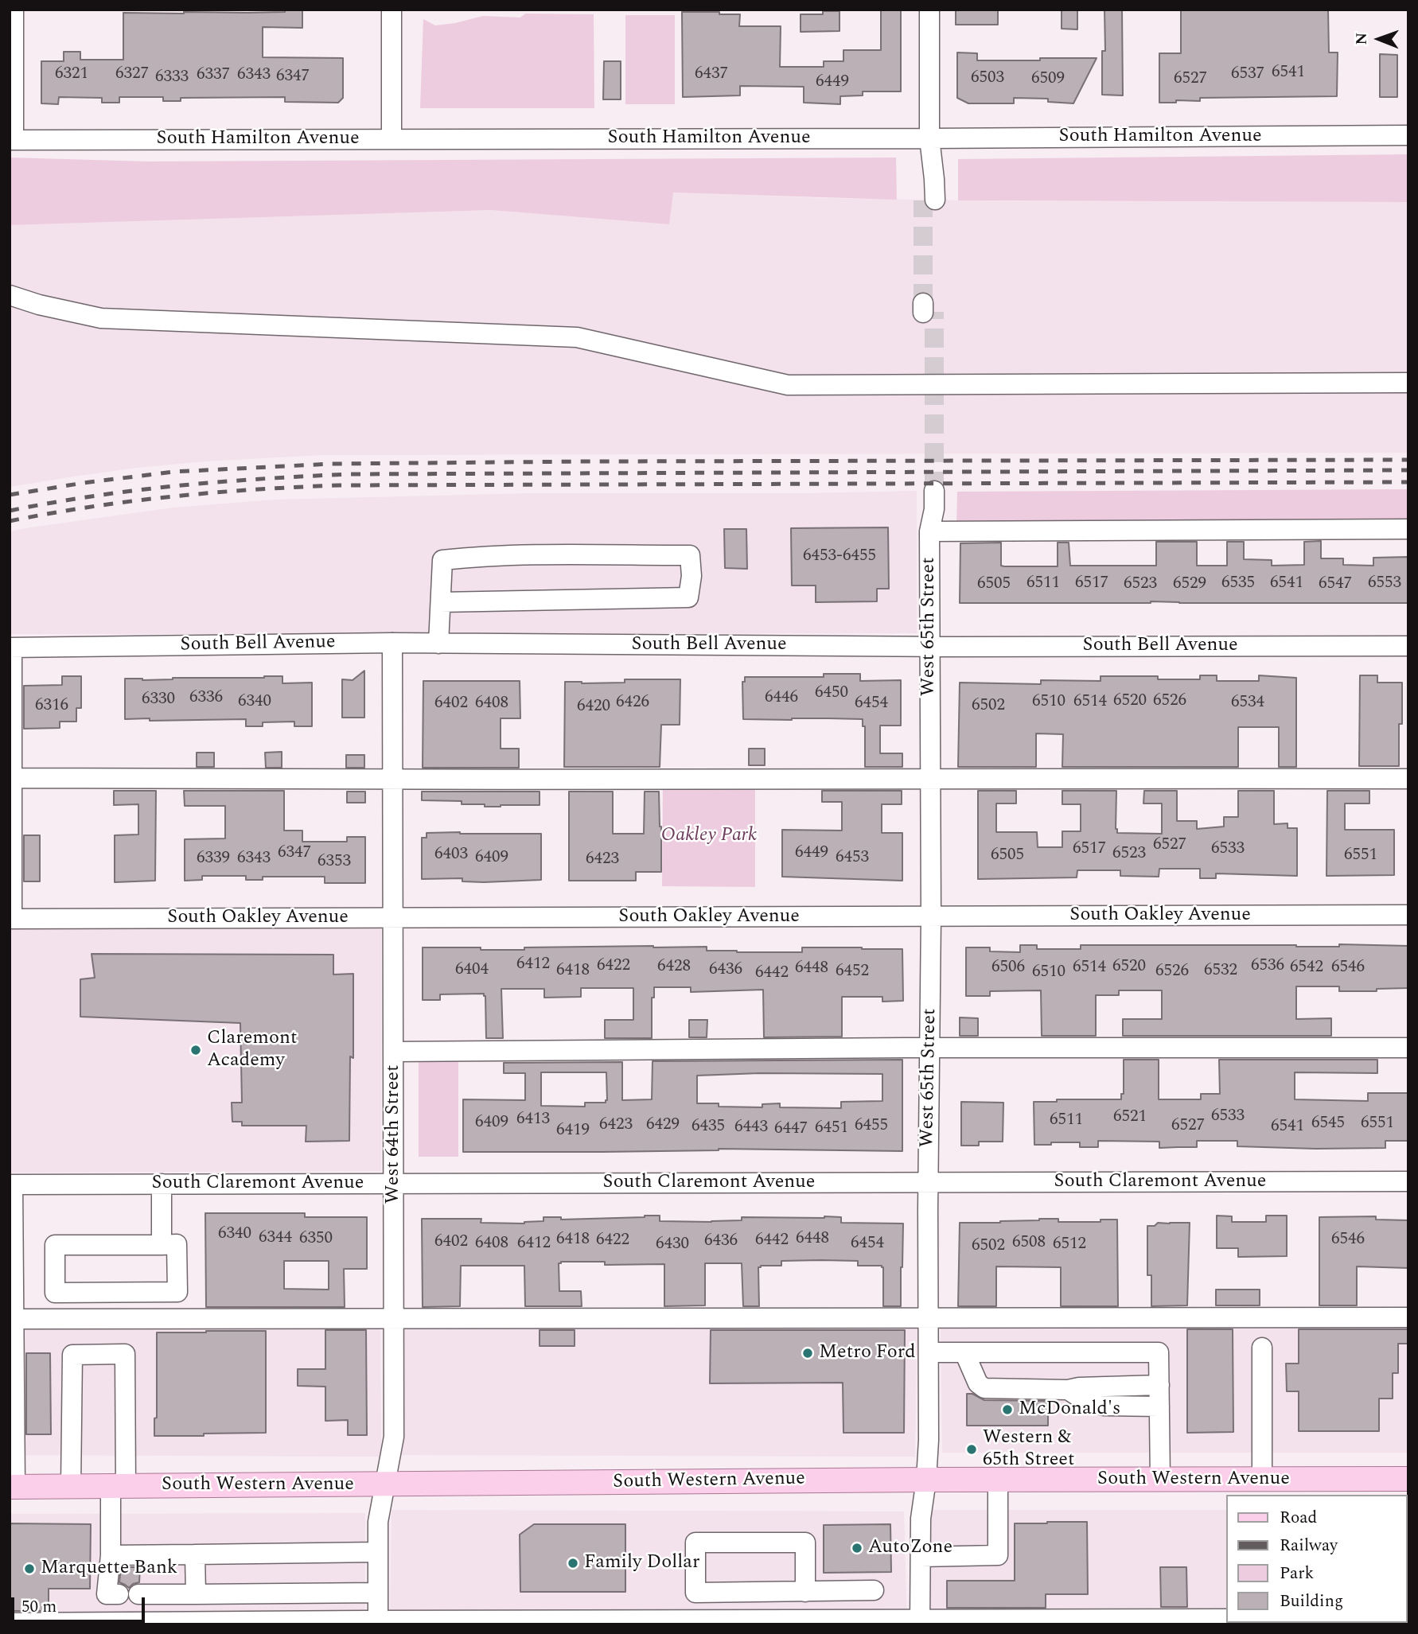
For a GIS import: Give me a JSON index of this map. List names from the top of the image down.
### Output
{
  "streets": {
    "main road": ["South Western Avenue"],
    "street": [
      "South Hamilton Avenue",
      "West 65th Street",
      "South Bell Avenue",
      "South Oakley Avenue",
      "West 64th Street",
      "South Claremont Avenue"
    ]
  },
  "crossings": [
    ["West 65th Street", "South Bell Avenue"],
    ["West 65th Street", "South Oakley Avenue"],
    ["West 65th Street", "South Claremont Avenue"],
    ["West 65th Street", "South Western Avenue"],
    ["South Bell Avenue", "West 64th Street"],
    ["South Oakley Avenue", "West 64th Street"],
    ["West 64th Street", "South Claremont Avenue"],
    ["West 64th Street", "South Western Avenue"]
  ],
  "parks": ["Oakley Park"],
  "places": [
    "Claremont Academy",
    "Metro Ford",
    "McDonald's",
    "Western & 65th Street",
    "AutoZone",
    "Family Dollar",
    "Marquette Bank"
  ],
  "house_numbers": [
    "6541",
    "6321",
    "6327",
    "6437",
    "6537",
    "6337",
    "6343",
    "6347",
    "6333",
    "6503",
    "6509",
    "6527",
    "6449",
    "6453-6455",
    "6511",
    "6517",
    "6535",
    "6541",
    "6553",
    "6505",
    "6523",
    "6529",
    "6547",
    "6450",
    "6336",
    "6446",
    "6330",
    "6520",
    "6526",
    "6340",
    "6510",
    "6514",
    "6426",
    "6534",
    "6402",
    "6408",
    "6454",
    "6316",
    "6502",
    "6420",
    "6527",
    "6517",
    "6533",
    "6347",
    "6449",
    "6523",
    "6403",
    "6505",
    "6551",
    "6409",
    "6453",
    "6339",
    "6343",
    "6423",
    "6353",
    "6412",
    "6422",
    "6536",
    "6428",
    "6520",
    "6506",
    "6514",
    "6542",
    "6546",
    "6448",
    "6404",
    "6436",
    "6418",
    "6532",
    "6452",
    "6526",
    "6510",
    "6442",
    "6533",
    "6521",
    "6413",
    "6511",
    "6409",
    "6545",
    "6551",
    "6423",
    "6429",
    "6455",
    "6527",
    "6435",
    "6541",
    "6443",
    "6451",
    "6447",
    "6419",
    "6340",
    "6344",
    "6350",
    "6448",
    "6418",
    "6546",
    "6422",
    "6442",
    "6436",
    "6402",
    "6508",
    "6408",
    "6412",
    "6454",
    "6430",
    "6512",
    "6502"
  ],
  "legend": [
    "Road",
    "Railway",
    "Park",
    "Building"
  ],
  "scale_bar": "50 m",
  "north": "left"
}
